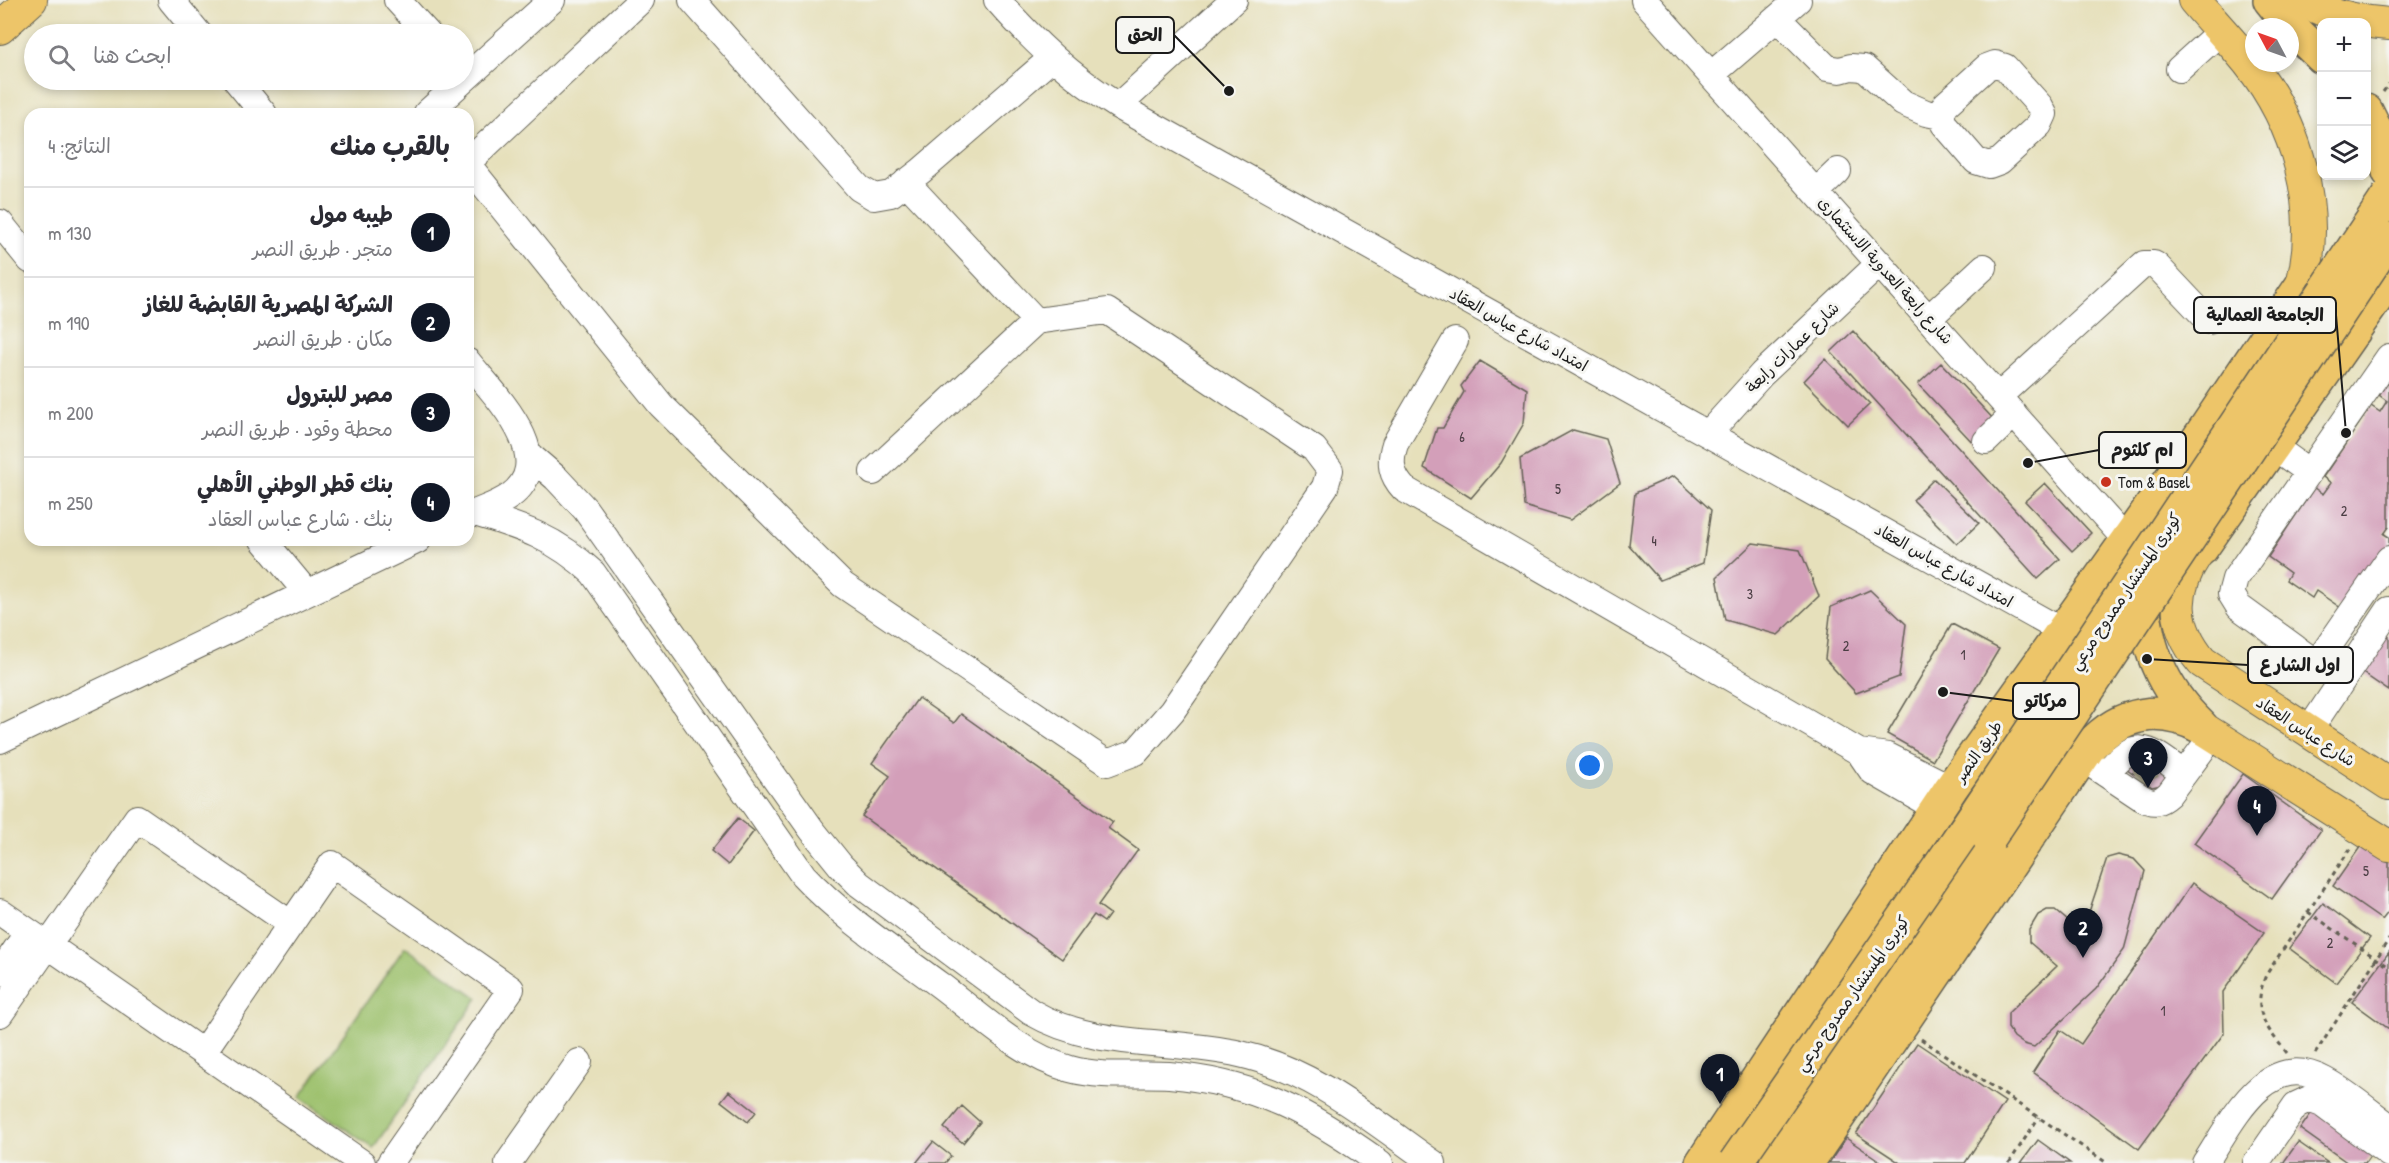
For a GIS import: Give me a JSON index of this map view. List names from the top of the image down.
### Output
{
  "streets": {
    "highway": ["كوبرى المستشار ممدوح مرعي", "طريق النصر"],
    "main road": ["شارع عباس العقاد"],
    "street": ["شارع رابعة العدوية الاستثمارى", "امتداد شارع عباس العقاد", "شارع عمارات رابعة"]
  },
  "crossings": [
    ["شارع رابعة العدوية الاستثمارى", "شارع عمارات رابعة"],
    ["شارع رابعة العدوية الاستثمارى", "طريق النصر"],
    ["امتداد شارع عباس العقاد", "شارع عمارات رابعة"],
    ["امتداد شارع عباس العقاد", "طريق النصر"]
  ],
  "places": [
    "الحق",
    "الجامعة العمالية",
    "ام كلثوم",
    "Tom & Basel",
    "اول الشارع",
    "مركاتو"
  ],
  "house_numbers": [
    "6",
    "5",
    "2",
    "4",
    "3",
    "2",
    "1",
    "5",
    "2",
    "1"
  ],
  "north": "top left",
  "page": {
    "map_buttons": ["+", "−"],
    "search": "ابحث هنا",
    "heading": ["بالقرب منك", "النتائج: 4"],
    "list": [
      {
        "mark": "1",
        "name": "طيبه مول",
        "note": "متجر · طريق النصر",
        "value": "130 m"
      },
      {
        "mark": "2",
        "name": "الشركة المصرية القابضة للغاز",
        "note": "مكان · طريق النصر",
        "value": "190 m"
      },
      {
        "mark": "3",
        "name": "مصر للبترول",
        "note": "محطة وقود · طريق النصر",
        "value": "200 m"
      },
      {
        "mark": "4",
        "name": "بنك قطر الوطني الأهلي",
        "note": "بنك · شارع عباس العقاد",
        "value": "250 m"
      }
    ],
    "pins": [
      "3",
      "4",
      "2",
      "1"
    ]
  }
}
